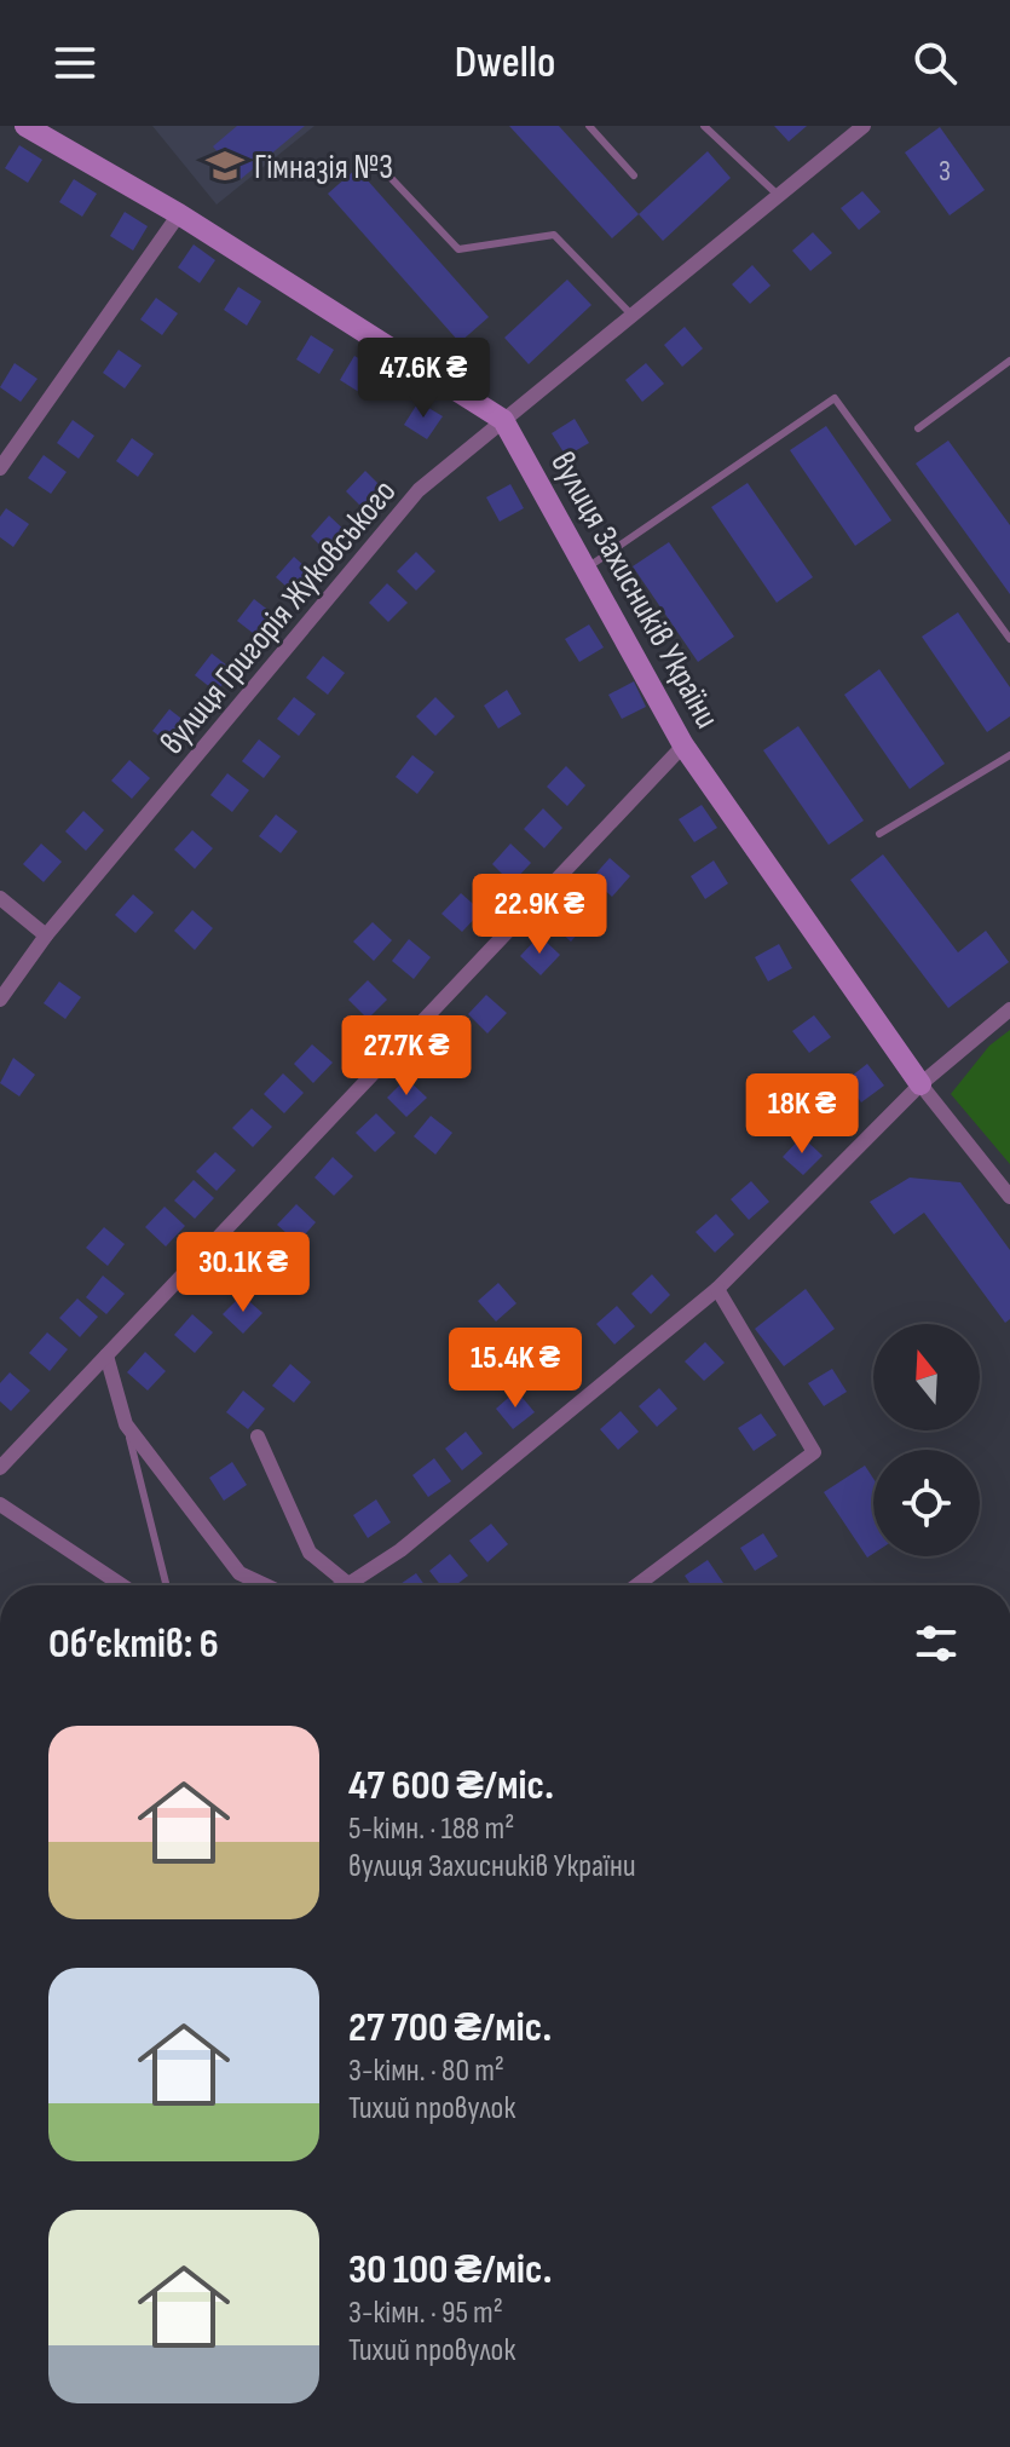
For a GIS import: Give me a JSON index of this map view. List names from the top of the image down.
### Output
{
  "streets": {
    "street": ["вулиця Захисників України", "вулиця Григорія Жуковського"]
  },
  "crossings": [
    ["вулиця Захисників України", "вулиця Григорія Жуковського"]
  ],
  "places": {
    "school or university": ["Гімназія №3"]
  },
  "house_numbers": ["3"],
  "north": "top",
  "page": {
    "header": "Dwello",
    "price": [
      "47.6K ₴",
      "22.9K ₴",
      "27.7K ₴",
      "18K ₴",
      "30.1K ₴",
      "15.4K ₴"
    ],
    "heading": "Об’єктів: 6",
    "list": [
      {
        "name": "47 600 ₴/міс.",
        "note": "5-кімн. · 188 m² · вулиця Захисників України"
      },
      {
        "name": "27 700 ₴/міс.",
        "note": "3-кімн. · 80 m² · Тихий провулок"
      },
      {
        "name": "30 100 ₴/міс.",
        "note": "3-кімн. · 95 m² · Тихий провулок"
      }
    ]
  }
}
